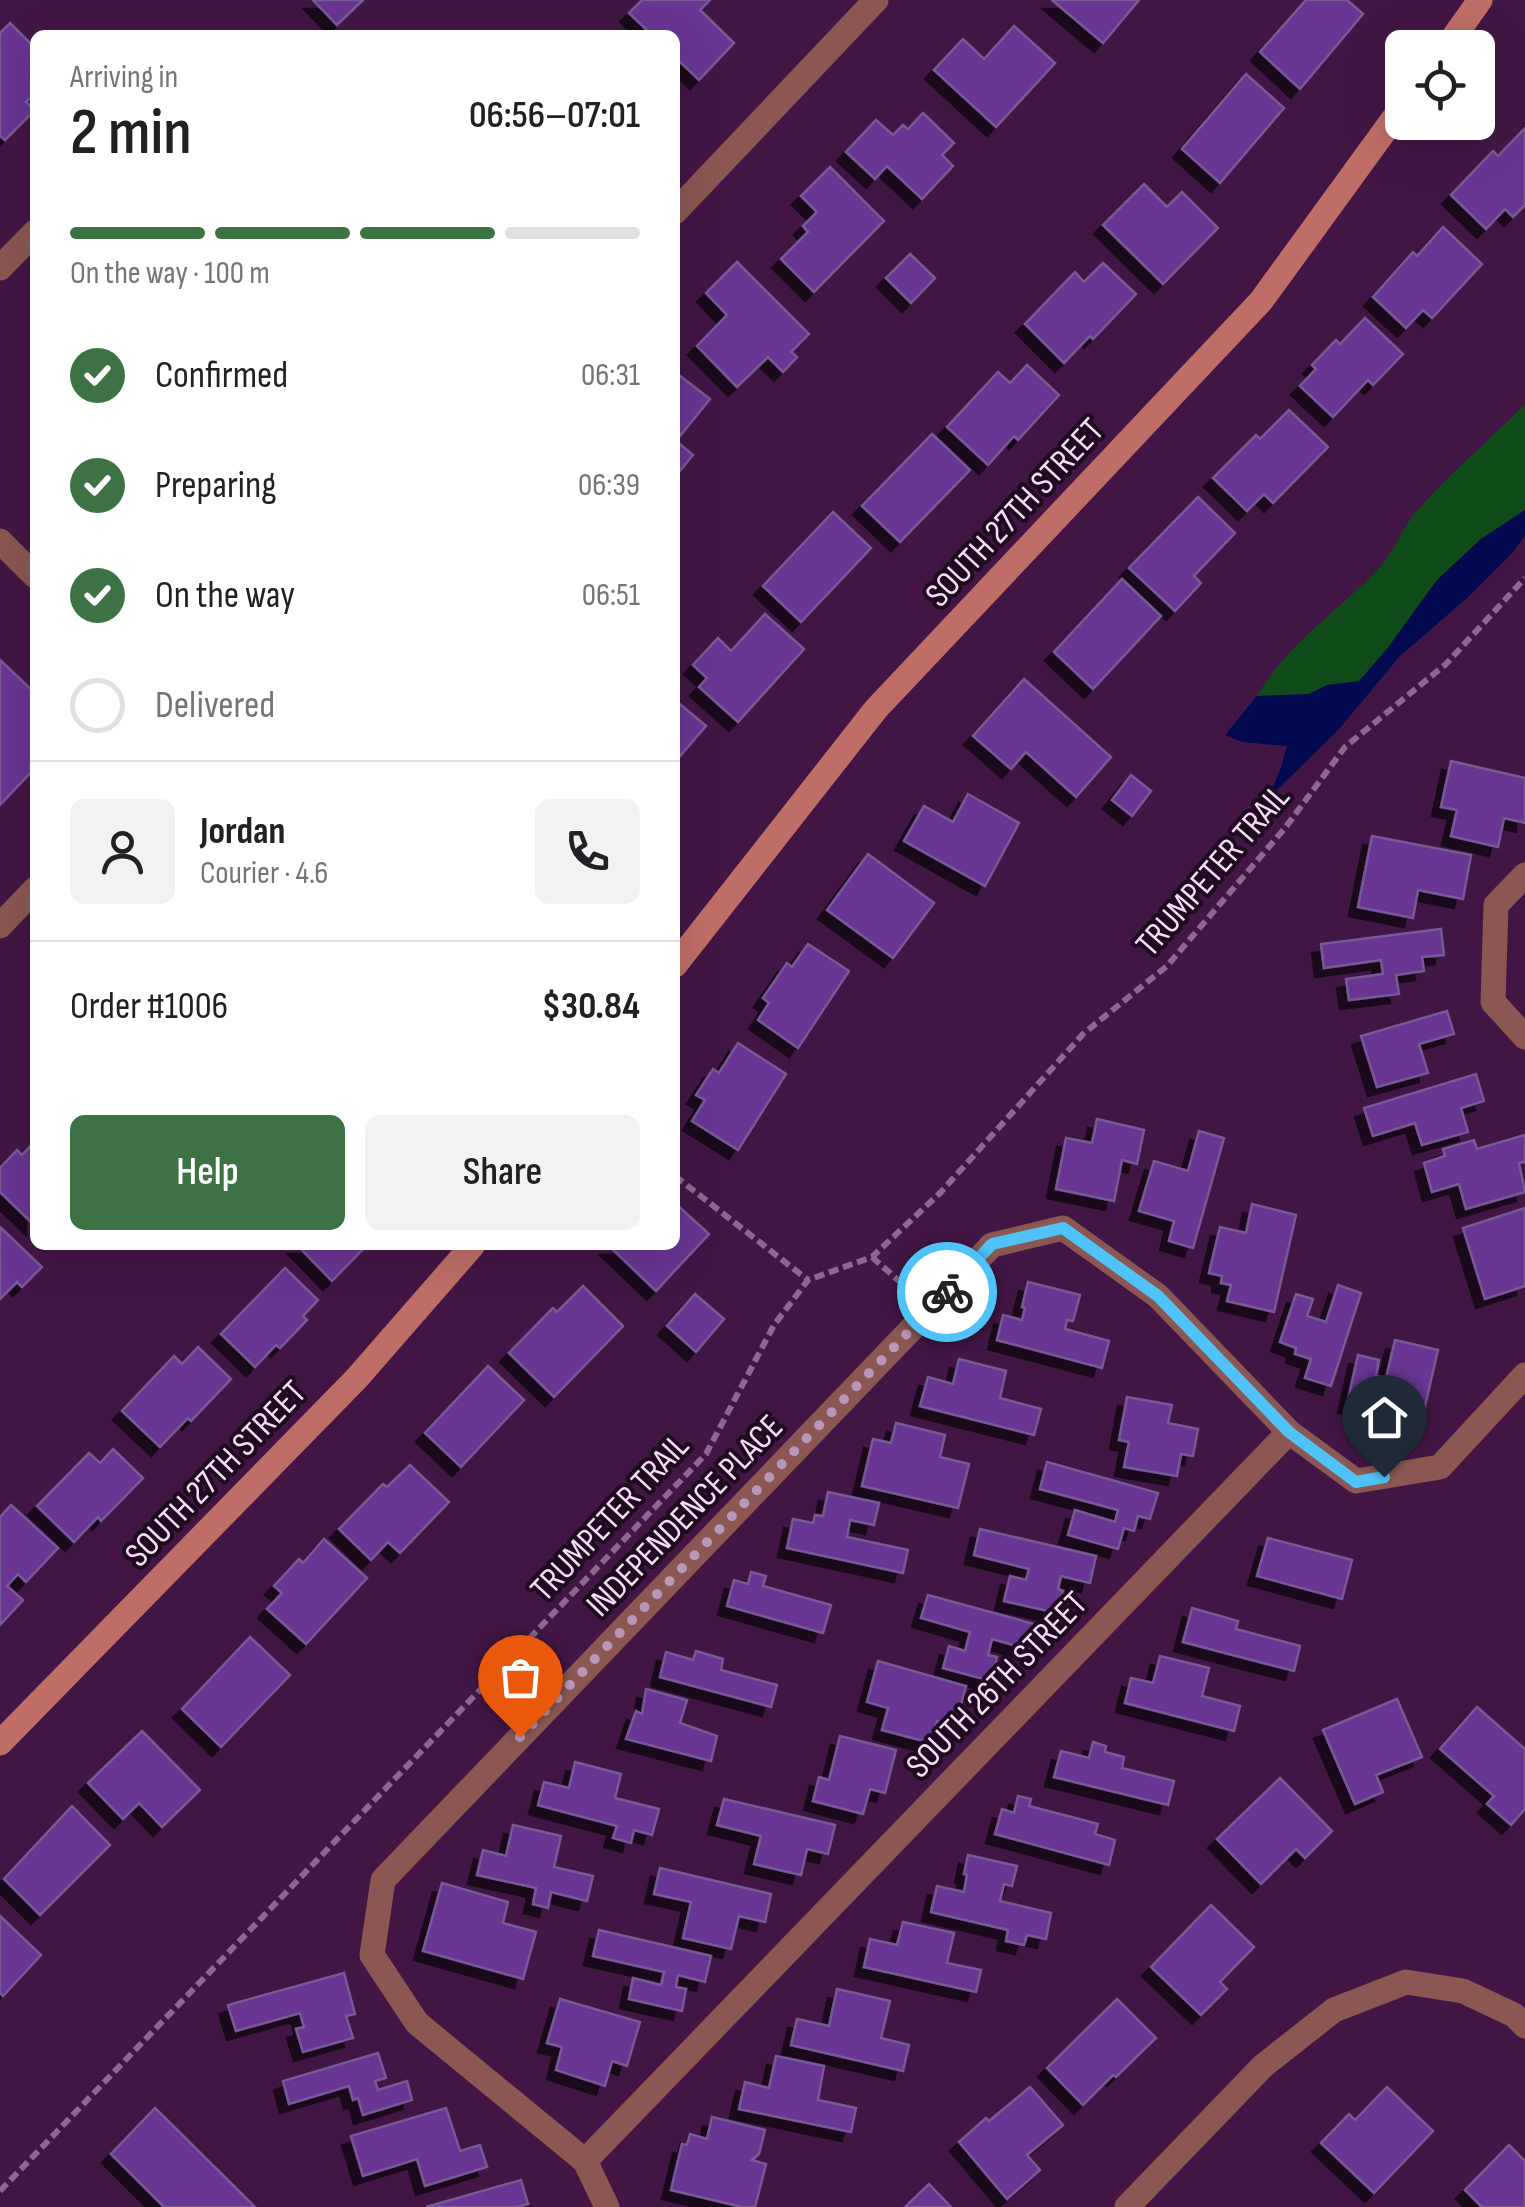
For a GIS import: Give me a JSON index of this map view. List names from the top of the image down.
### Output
{
  "streets": {
    "street": ["SOUTH 27TH STREET", "INDEPENDENCE PLACE", "SOUTH 26TH STREET"],
    "path": ["TRUMPETER TRAIL"]
  },
  "crossings": [
    ["INDEPENDENCE PLACE", "SOUTH 26TH STREET"]
  ],
  "page": {
    "heading": ["2 min", "Arriving in", "06:56–07:01"],
    "panel": [
      "Jordan",
      "Courier · 4.6",
      "Order #1006",
      "$30.84"
    ],
    "bar": "On the way · 100 m",
    "list": [
      ["Confirmed", "06:31"],
      ["Preparing", "06:39"],
      ["On the way", "06:51"],
      "Delivered"
    ],
    "buttons": ["Help", "Share"]
  }
}
